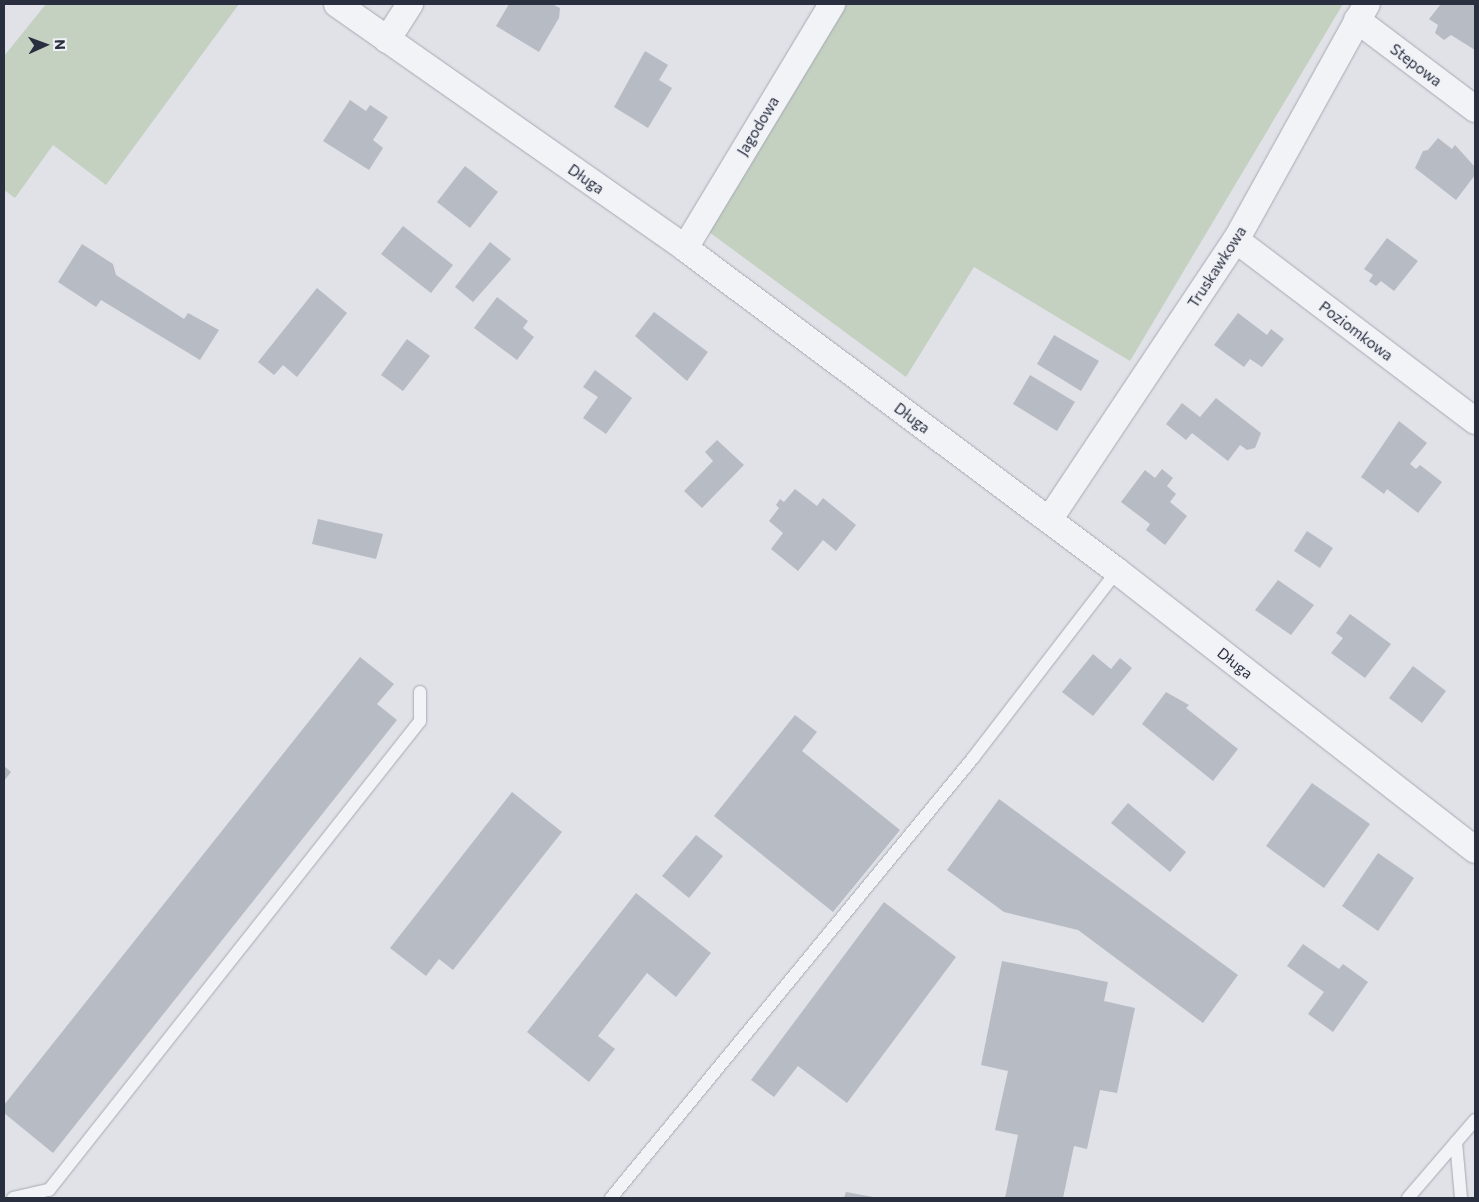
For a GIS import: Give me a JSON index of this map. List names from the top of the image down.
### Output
{
  "streets": {
    "street": [
      "Stepowa",
      "Jagodowa",
      "Długa",
      "Truskawkowa",
      "Poziomkowa"
    ]
  },
  "crossings": [
    ["Stepowa", "Truskawkowa"],
    ["Jagodowa", "Długa"],
    ["Długa", "Truskawkowa"],
    ["Truskawkowa", "Poziomkowa"]
  ],
  "north": "right"
}
